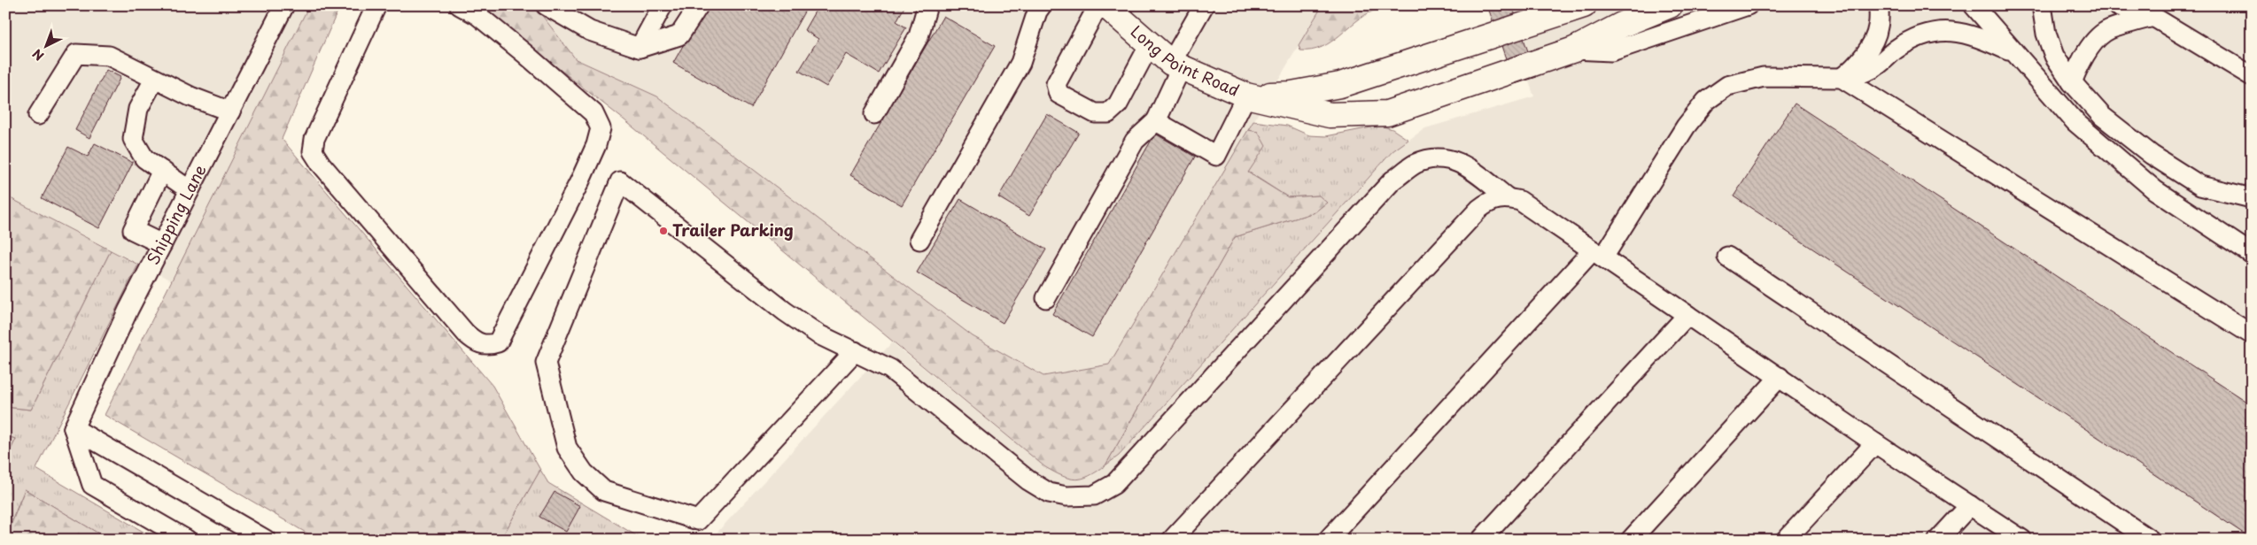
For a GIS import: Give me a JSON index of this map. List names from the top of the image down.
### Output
{
  "streets": {
    "main road": ["Long Point Road"],
    "street": ["Shipping Lane"]
  },
  "places": ["Trailer Parking"],
  "north": "bottom left"
}
